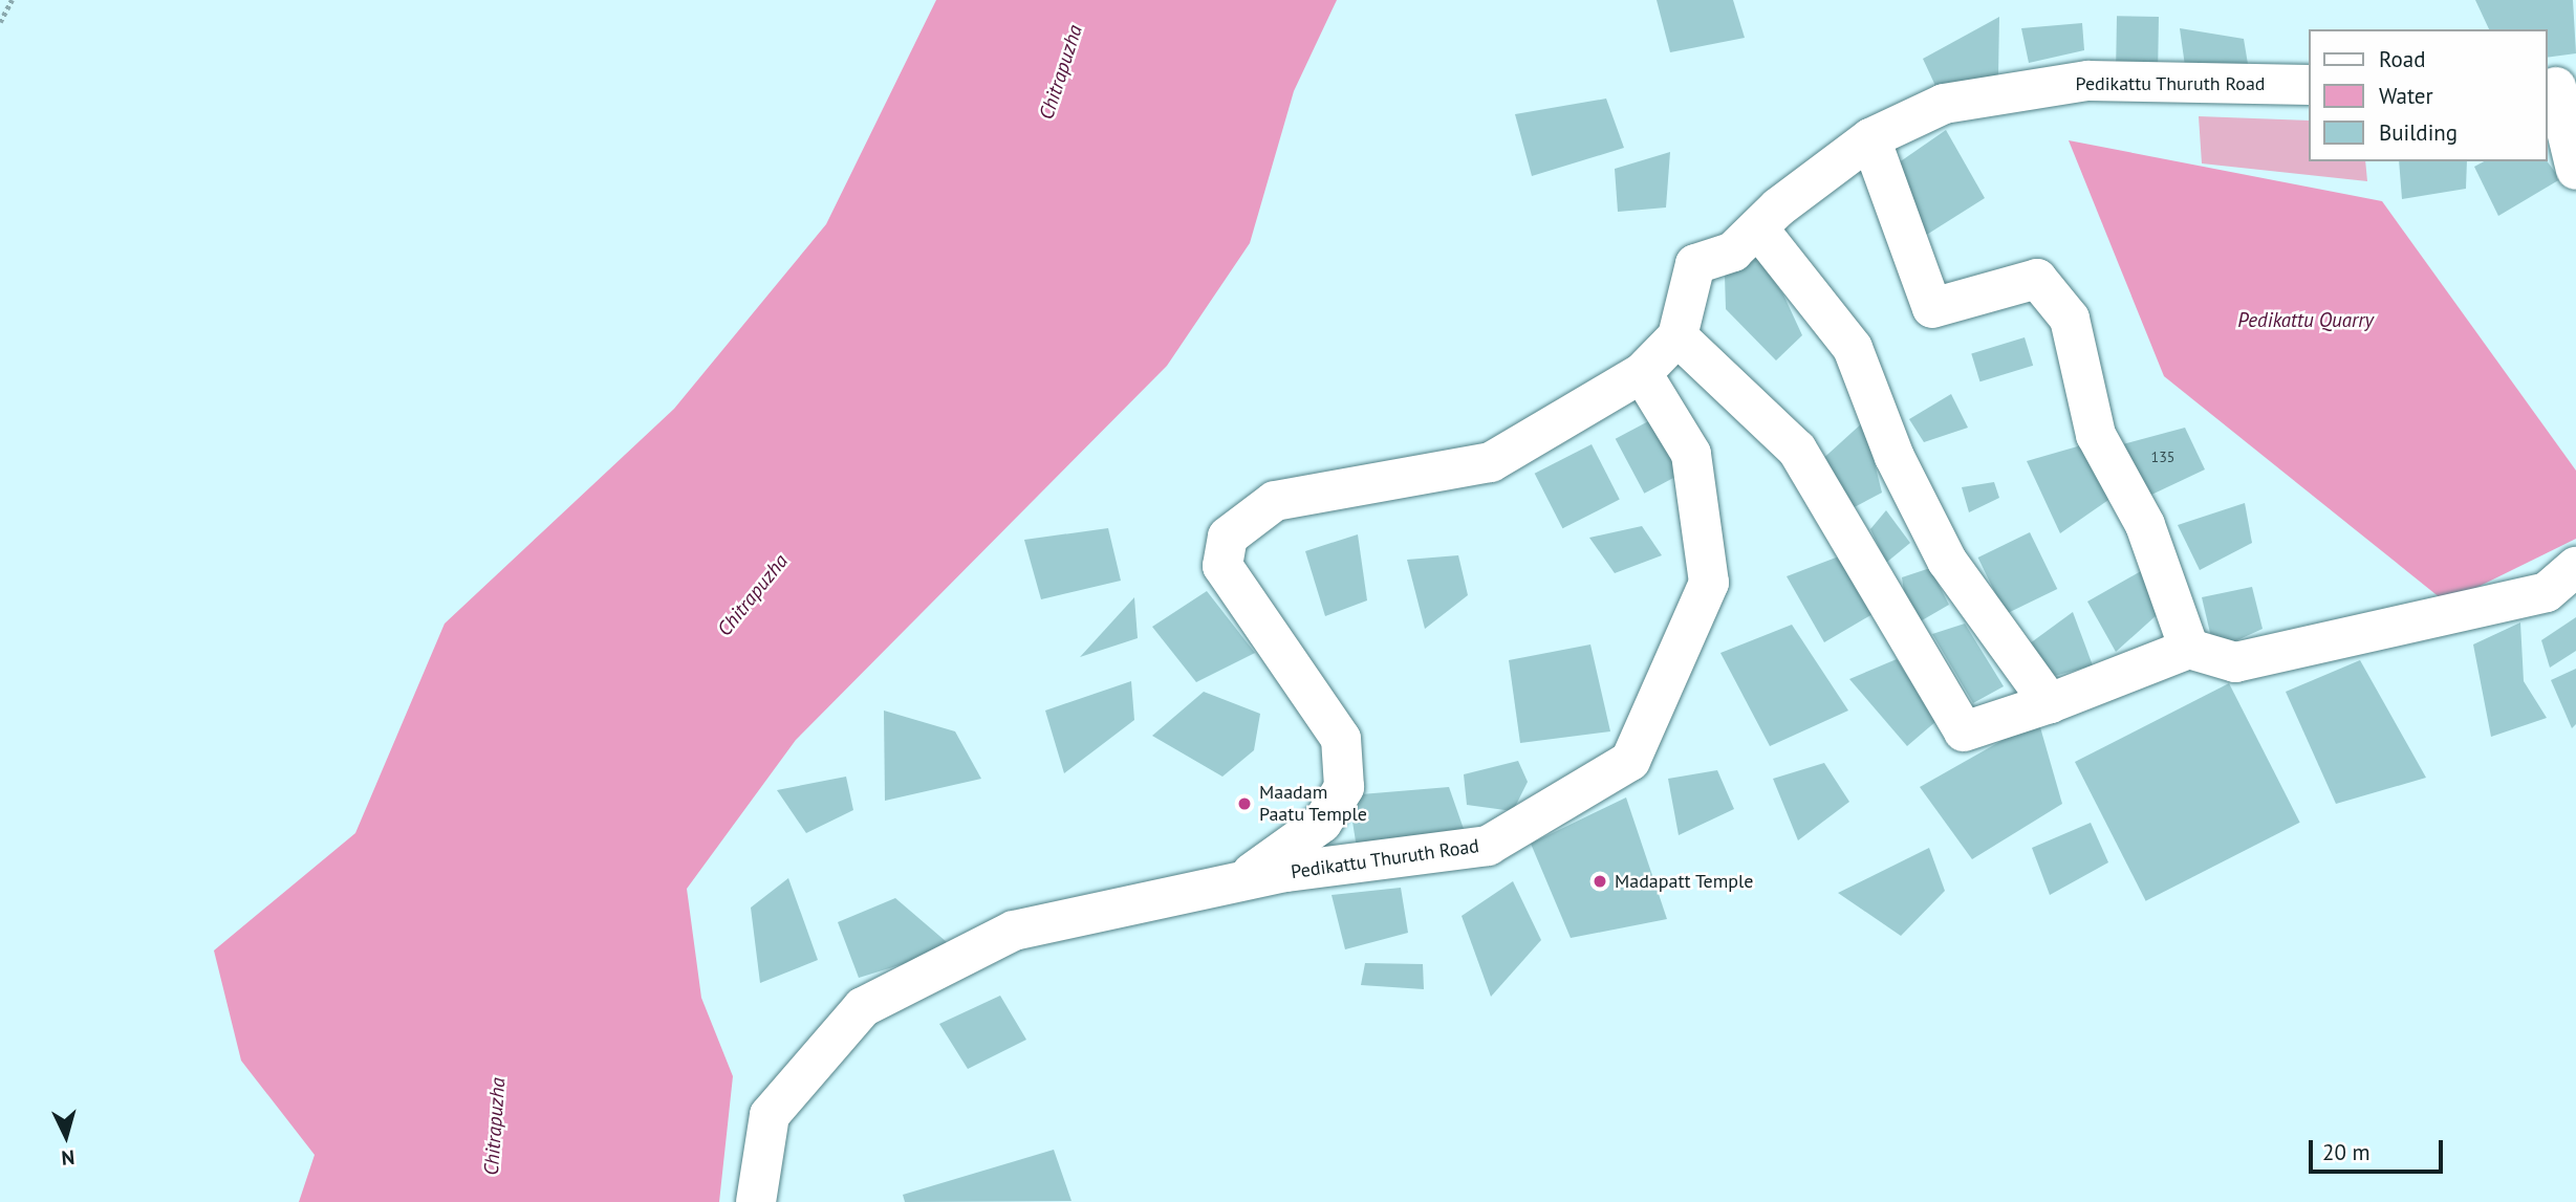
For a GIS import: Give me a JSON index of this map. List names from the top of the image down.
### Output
{
  "streets": {
    "street": ["Pedikattu Thuruth Road"]
  },
  "water": ["Chitrapuzha", "Pedikattu Quarry"],
  "places": ["Maadam Paatu Temple", "Madapatt Temple"],
  "house_numbers": ["135"],
  "legend": ["Road", "Water", "Building"],
  "scale_bar": "20 m",
  "north": "bottom"
}
